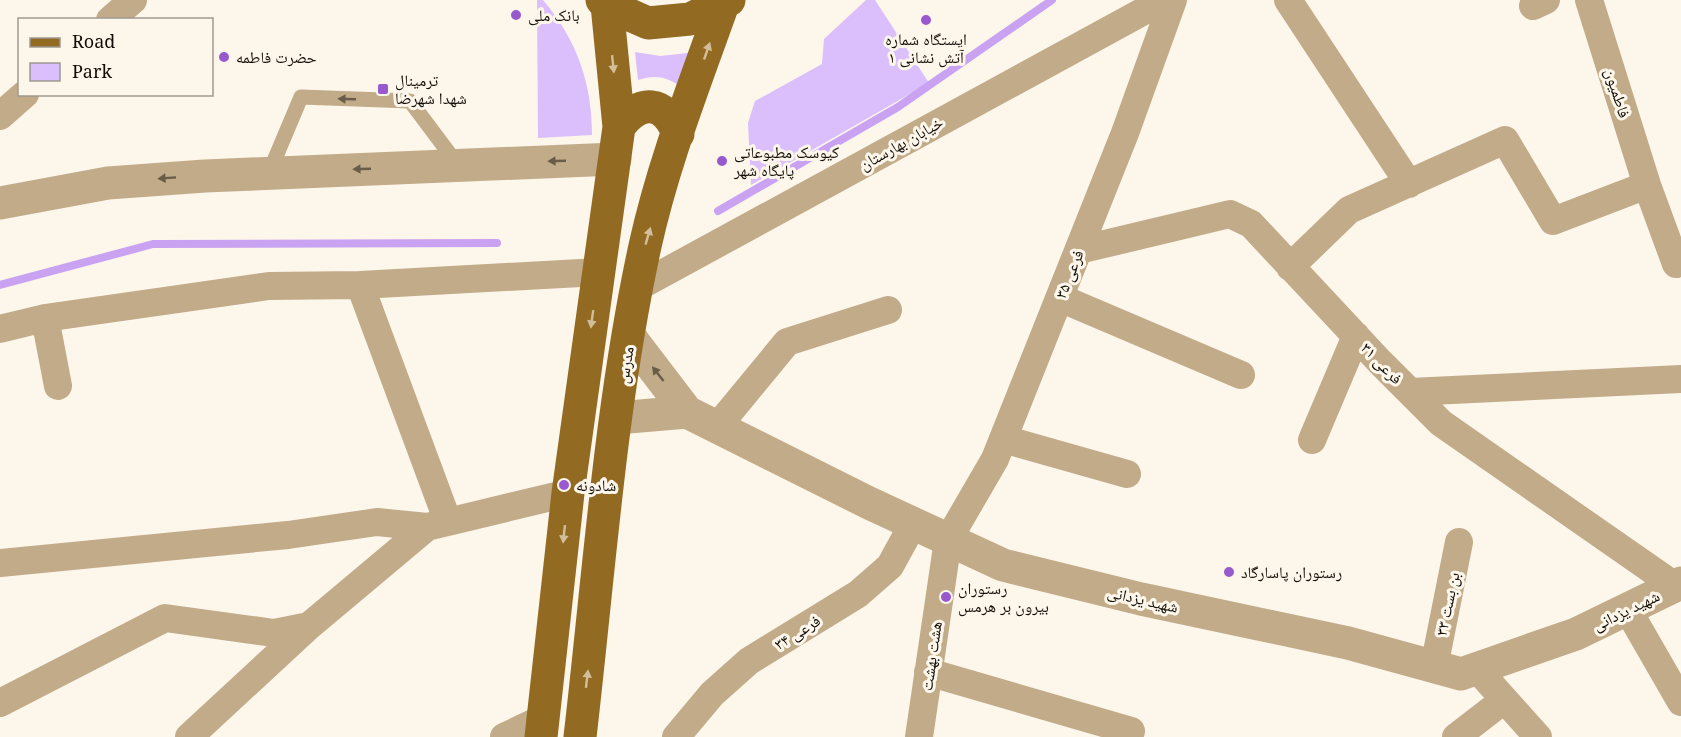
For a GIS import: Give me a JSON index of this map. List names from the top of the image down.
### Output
{
  "streets": {
    "main road": ["مدرس"],
    "street": [
      "فاطمیون",
      "خیابان بهارستان",
      "فرعی ۳۵",
      "فرعی ۳۱",
      "شهید یزدانی",
      "بن بست ۳۳",
      "فرعی ۳۴",
      "هشت بهشت"
    ]
  },
  "crossings": [
    ["خیابان بهارستان", "مدرس"],
    ["فرعی ۳۵", "فرعی ۳۱"],
    ["فرعی ۳۵", "شهید یزدانی"],
    ["فرعی ۳۵", "هشت بهشت"],
    ["فرعی ۳۱", "شهید یزدانی"],
    ["شهید یزدانی", "بن بست ۳۳"],
    ["شهید یزدانی", "فرعی ۳۴"],
    ["شهید یزدانی", "هشت بهشت"]
  ],
  "places": {
    "other": [
      "بانک ملی",
      "ایستگاه شماره ۱ آتش نشانی",
      "حضرت فاطمه",
      "کیوسک مطبوعاتی پایگاه شهر",
      "شادونه",
      "رستوران پاسارگاد",
      "رستوران بیرون بر هرمس"
    ],
    "transit": ["ترمینال شهدا شهرضا"]
  },
  "legend": ["Road", "Park"]
}
